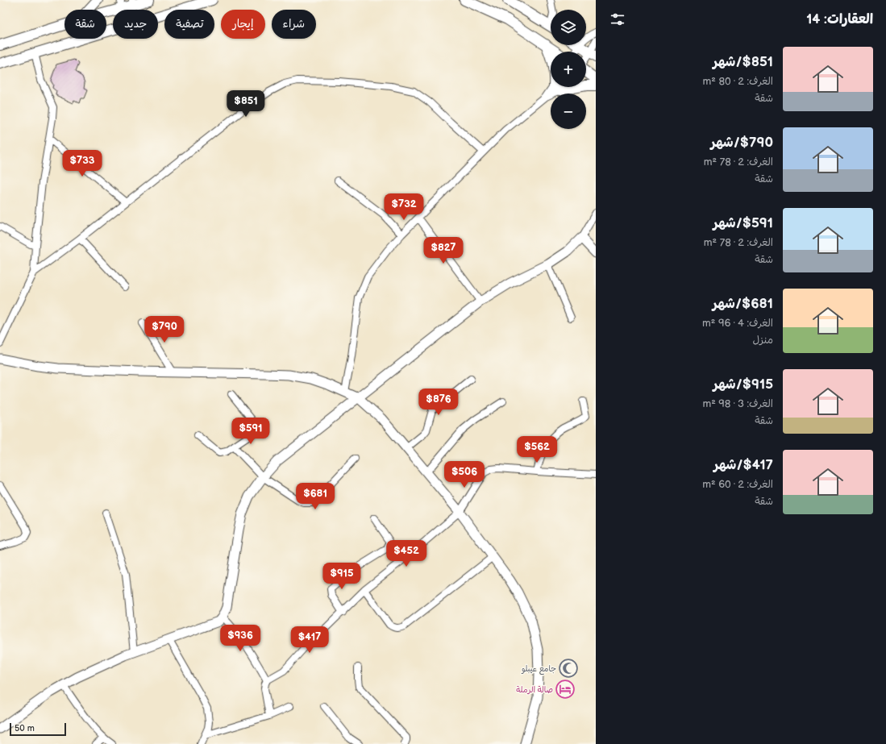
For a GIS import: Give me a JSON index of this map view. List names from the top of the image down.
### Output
{
  "places": {
    "mosque": ["جامع عيبلو"],
    "hotel": ["صالة الرملة"]
  },
  "scale_bar": "50 m",
  "page": {
    "heading": "العقارات: 14",
    "map_buttons": ["+", "−"],
    "chip": [
      "شراء",
      "إيجار",
      "تصفية",
      "جديد",
      "شقة"
    ],
    "list": [
      {
        "name": "$851/شهر",
        "note": "الغرف: 2 · 80 m² · شقة"
      },
      {
        "name": "$790/شهر",
        "note": "الغرف: 2 · 78 m² · شقة"
      },
      {
        "name": "$591/شهر",
        "note": "الغرف: 2 · 78 m² · شقة"
      },
      {
        "name": "$681/شهر",
        "note": "الغرف: 4 · 96 m² · منزل"
      },
      {
        "name": "$915/شهر",
        "note": "الغرف: 3 · 98 m² · شقة"
      },
      {
        "name": "$417/شهر",
        "note": "الغرف: 2 · 60 m² · شقة"
      }
    ],
    "price": [
      "$851",
      "$733",
      "$732",
      "$827",
      "$790",
      "$876",
      "$591",
      "$562",
      "$506",
      "$681",
      "$452",
      "$915",
      "$936",
      "$417"
    ],
    "scale": "50 m"
  }
}
